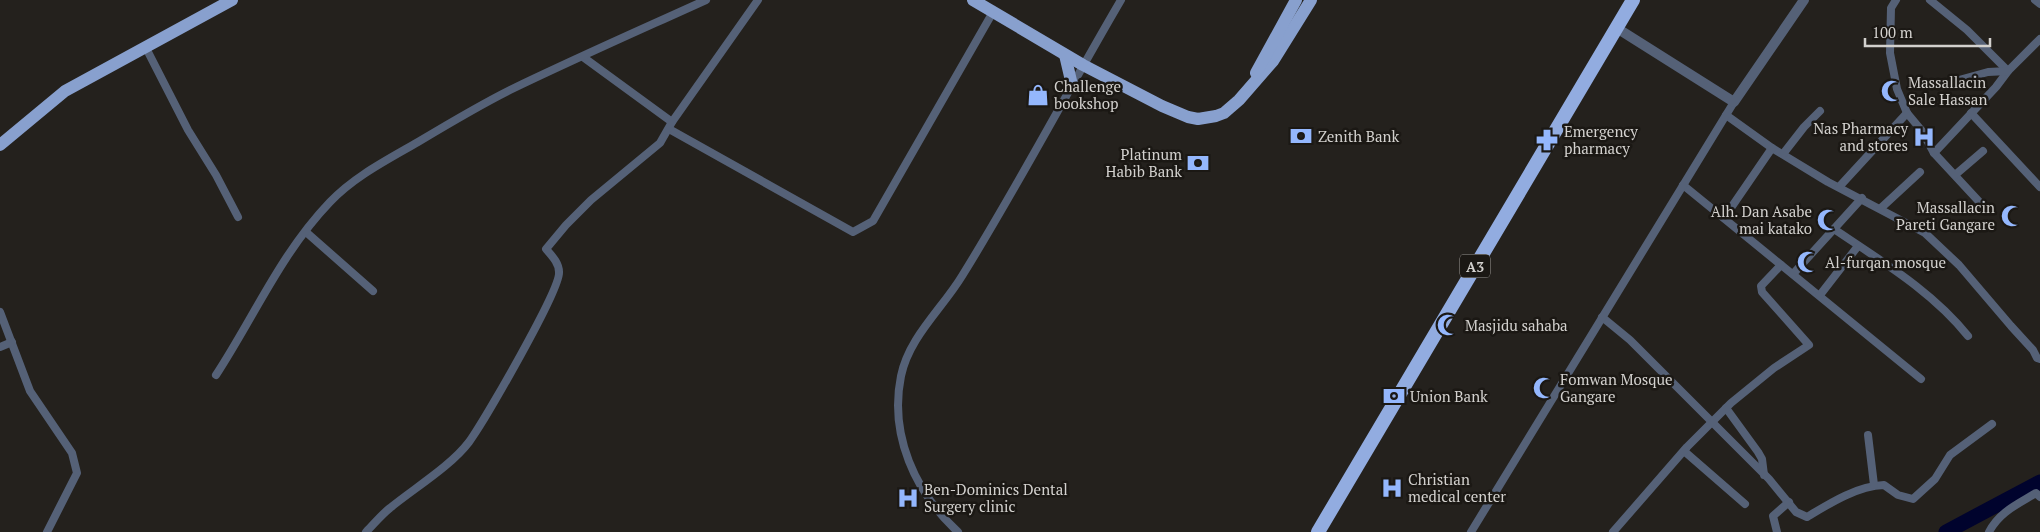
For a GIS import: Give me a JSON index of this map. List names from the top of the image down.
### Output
{
  "streets": {
    "highway": ["A3"]
  },
  "places": {
    "mosque": [
      "Massallacin Sale Hassan",
      "Massallacin Pareti Gangare",
      "Alh. Dan Asabe mai katako",
      "Al-furqan mosque",
      "Masjidu sahaba",
      "Fomwan Mosque Gangare"
    ],
    "shop": ["Challenge bookshop"],
    "bank": ["Zenith Bank", "Platinum Habib Bank", "Union Bank"],
    "hospital": ["Nas Pharmacy and stores", "Christian medical center", "Ben-Dominics Dental Surgery clinic"],
    "pharmacy": ["Emergency pharmacy"]
  },
  "scale_bar": "100 m"
}
